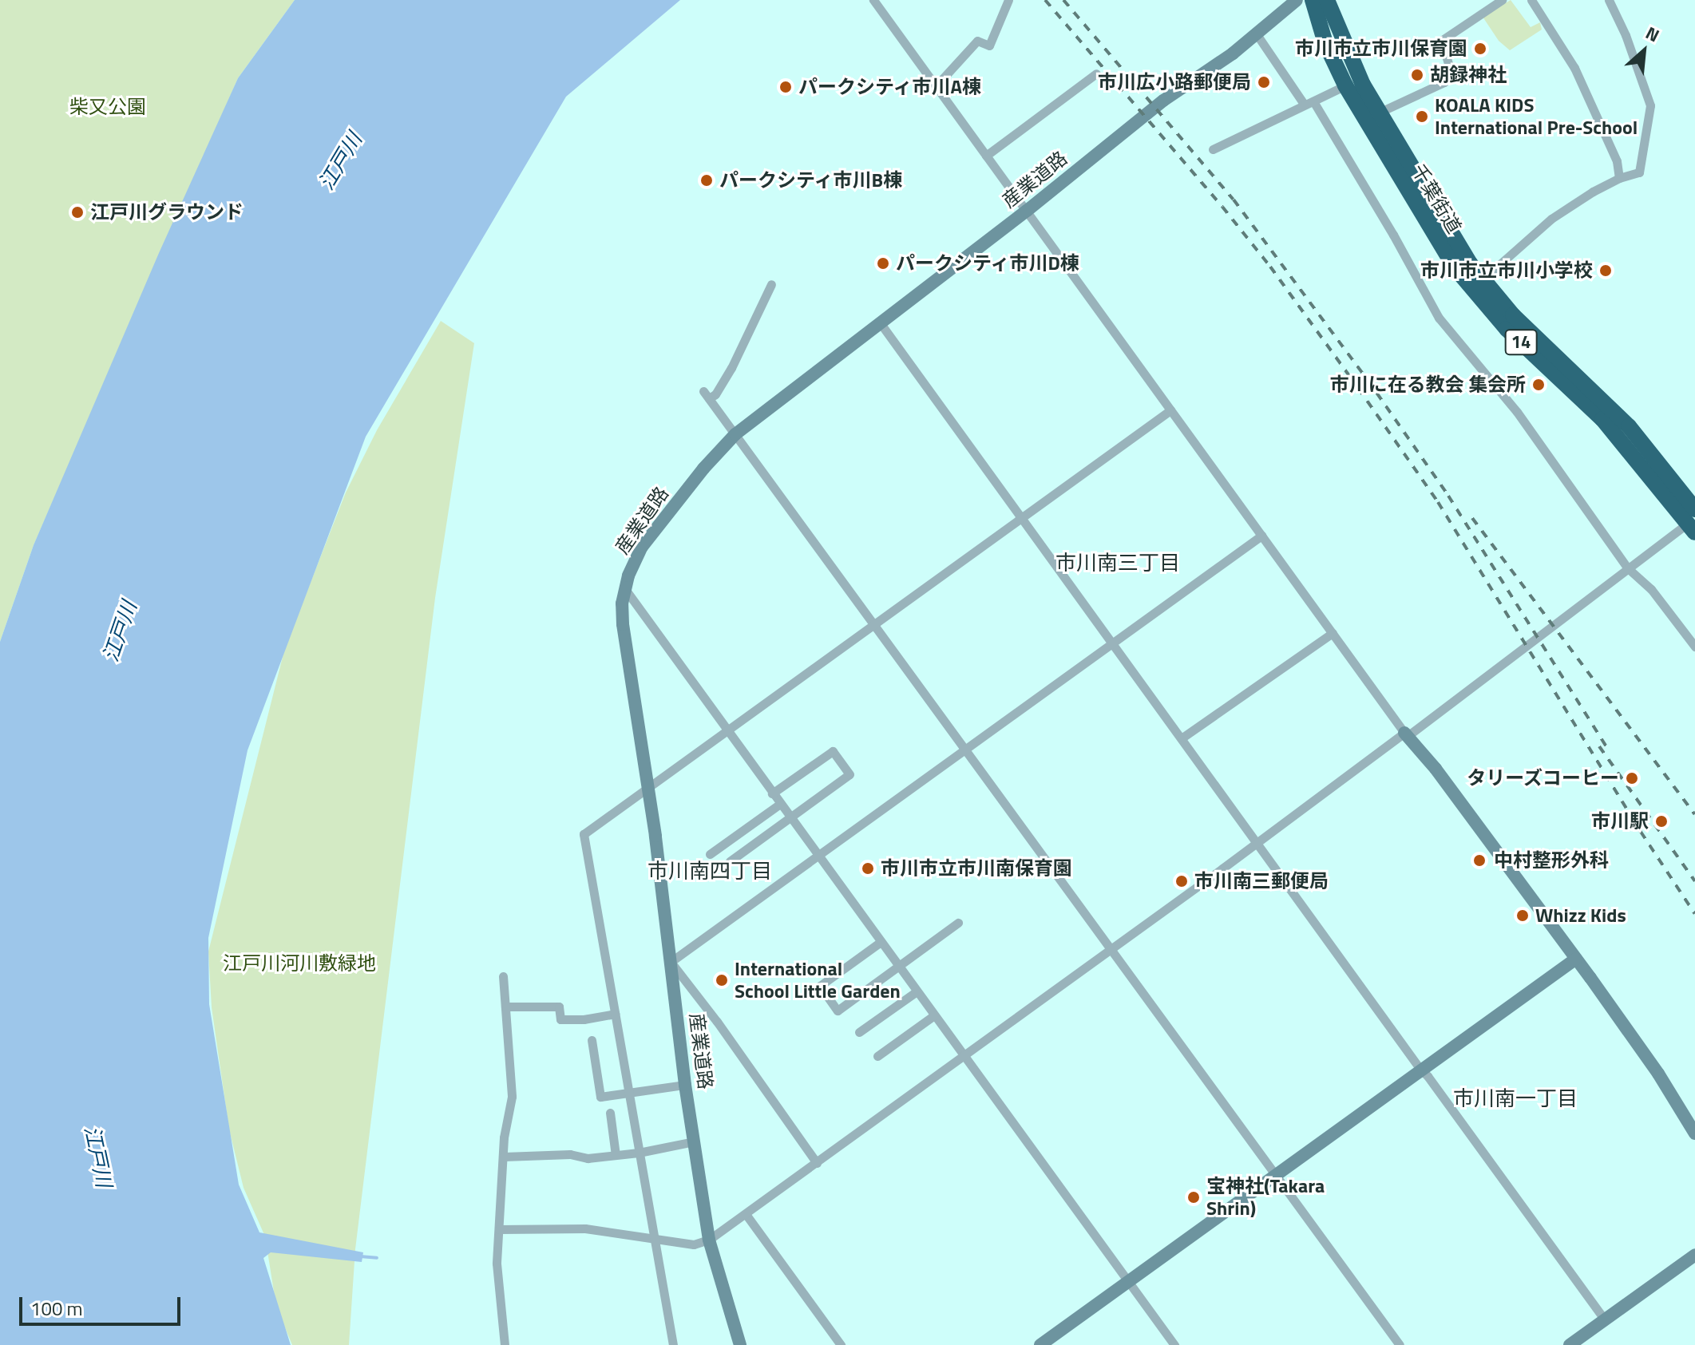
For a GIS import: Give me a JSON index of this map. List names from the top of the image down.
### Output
{
  "streets": {
    "highway": ["千葉街道", "14"],
    "main road": ["産業道路"]
  },
  "districts": ["市川南三丁目", "市川南四丁目", "市川南一丁目"],
  "water": ["江戸川"],
  "parks": ["柴又公園", "江戸川河川敷緑地"],
  "places": [
    "市川市立市川保育園",
    "胡録神社",
    "市川広小路郵便局",
    "パークシティ市川A棟",
    "KOALA KIDS International Pre-School",
    "パークシティ市川B棟",
    "江戸川グラウンド",
    "パークシティ市川D棟",
    "市川市立市川小学校",
    "市川に在る教会 集会所",
    "タリーズコーヒー",
    "市川駅",
    "中村整形外科",
    "市川市立市川南保育園",
    "市川南三郵便局",
    "Whizz Kids",
    "International School Little Garden",
    "宝神社(Takara Shrin)"
  ],
  "scale_bar": "100 m",
  "north": "top right"
}
